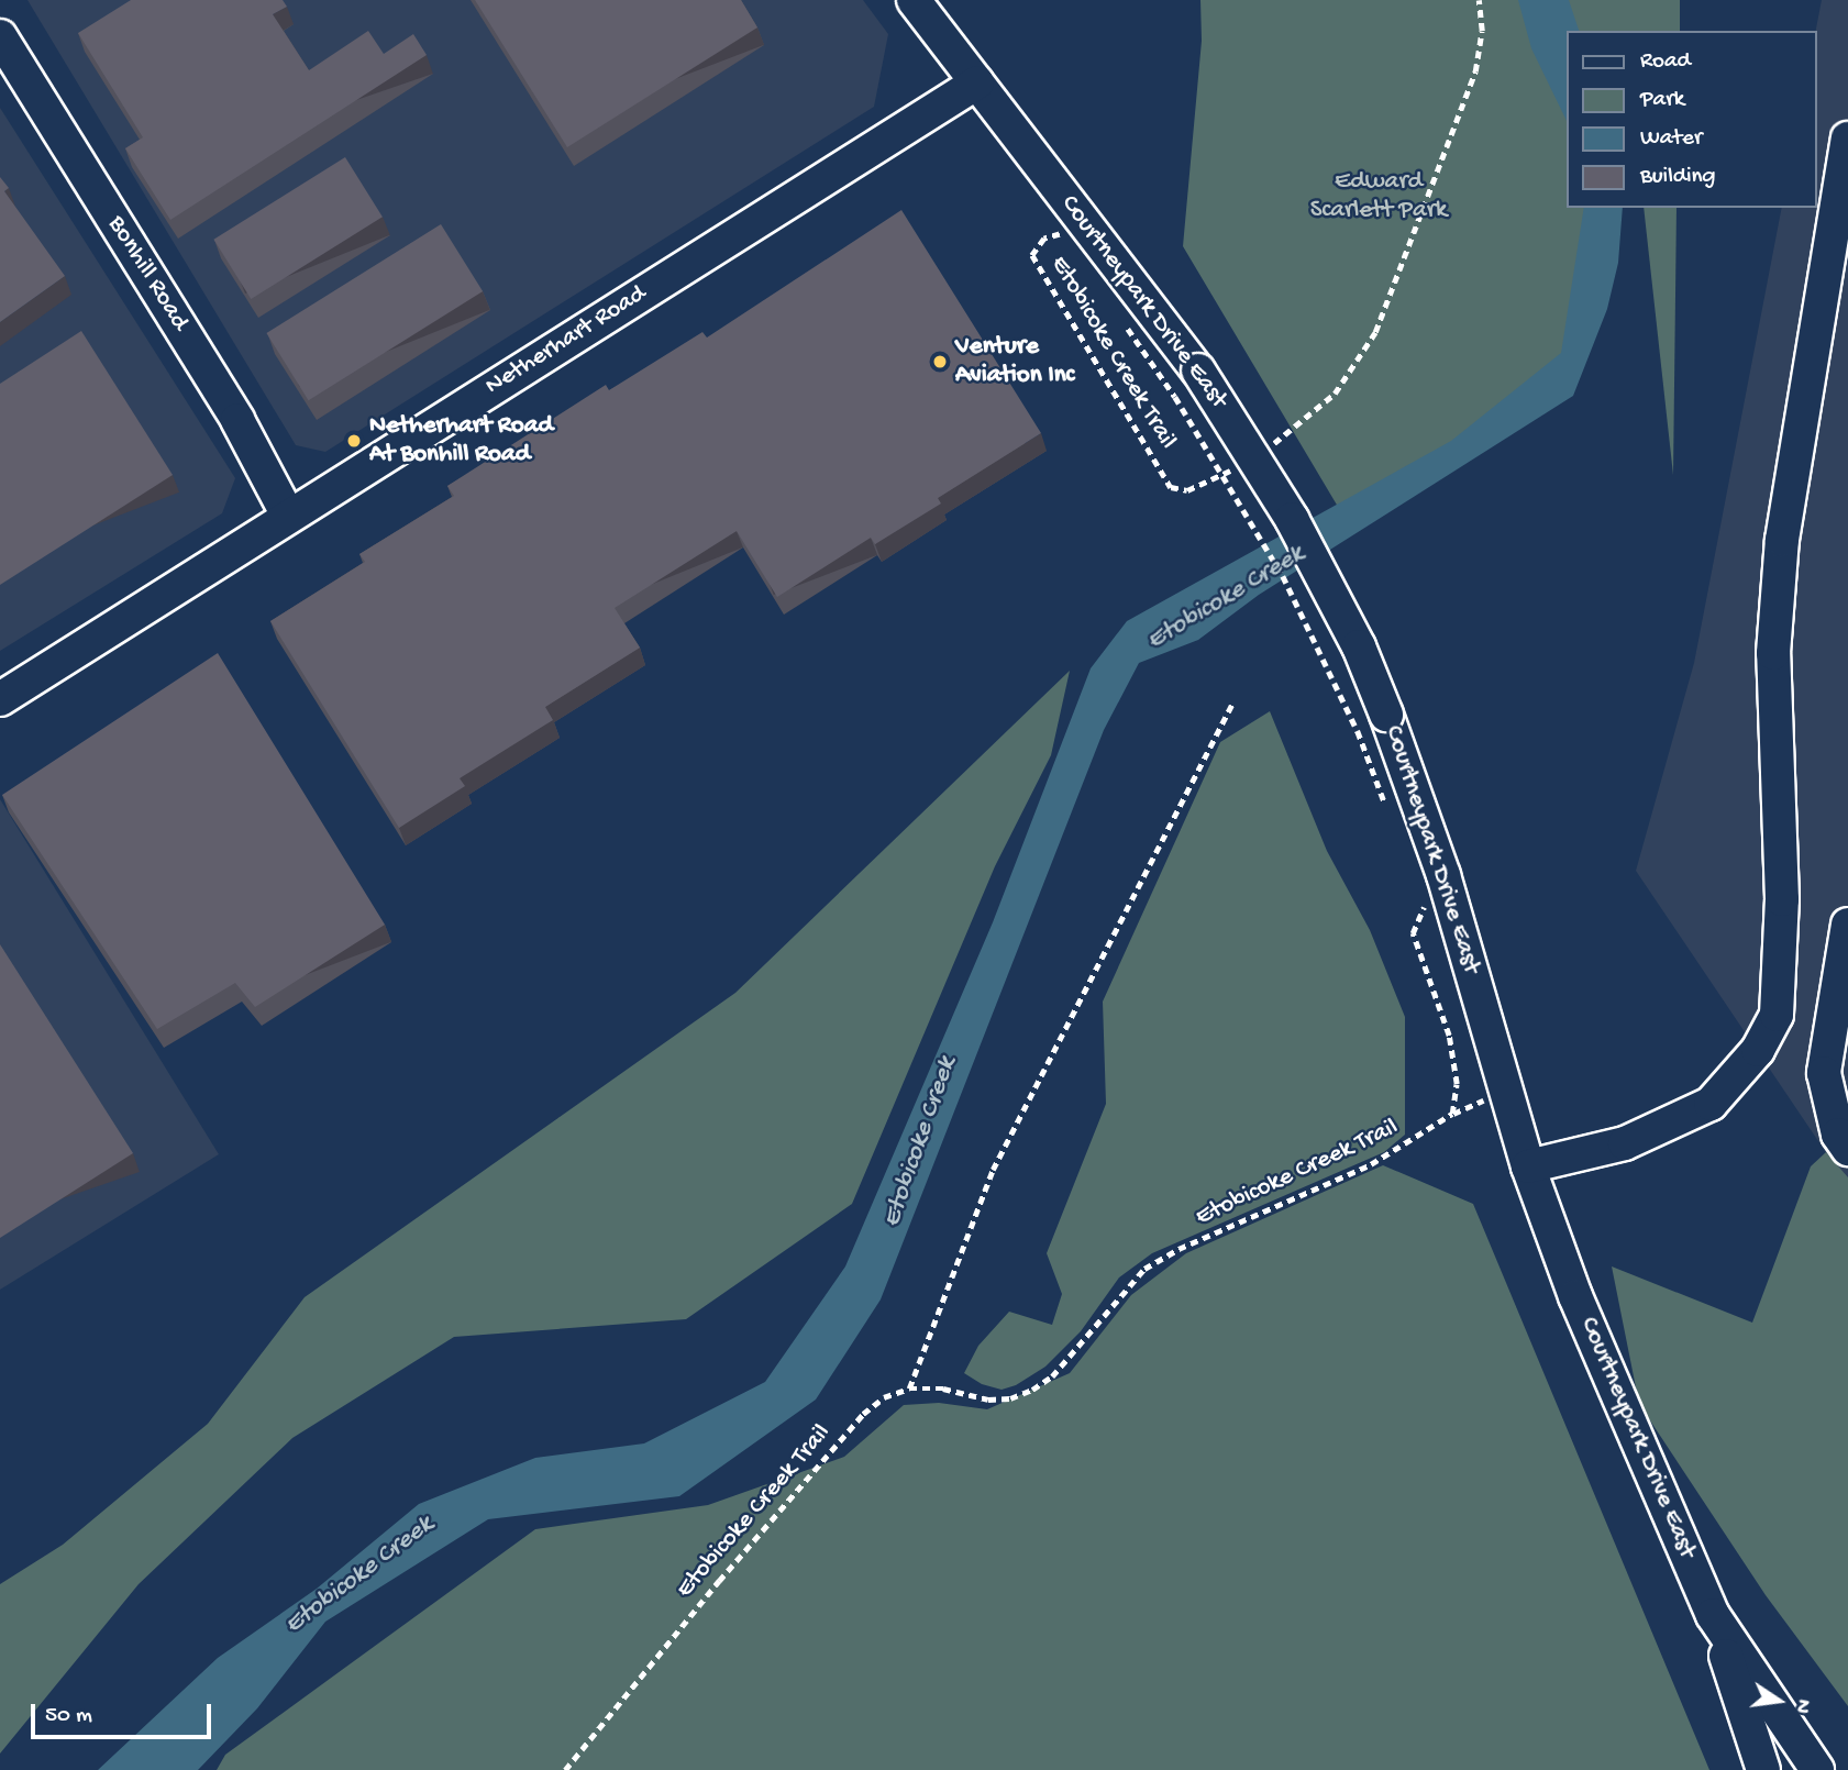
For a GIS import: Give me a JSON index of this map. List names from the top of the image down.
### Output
{
  "streets": {
    "street": ["Bonhill Road", "Courtneypark Drive East", "Netherhart Road"],
    "path": ["Etobicoke Creek Trail"]
  },
  "crossings": [
    ["Bonhill Road", "Netherhart Road"],
    ["Courtneypark Drive East", "Netherhart Road"]
  ],
  "water": ["Etobicoke Creek"],
  "parks": ["Edward Scarlett Park"],
  "places": ["Venture Aviation Inc", "Netherhart Road At Bonhill Road"],
  "legend": [
    "Road",
    "Park",
    "Water",
    "Building"
  ],
  "scale_bar": "50 m",
  "north": "right"
}
